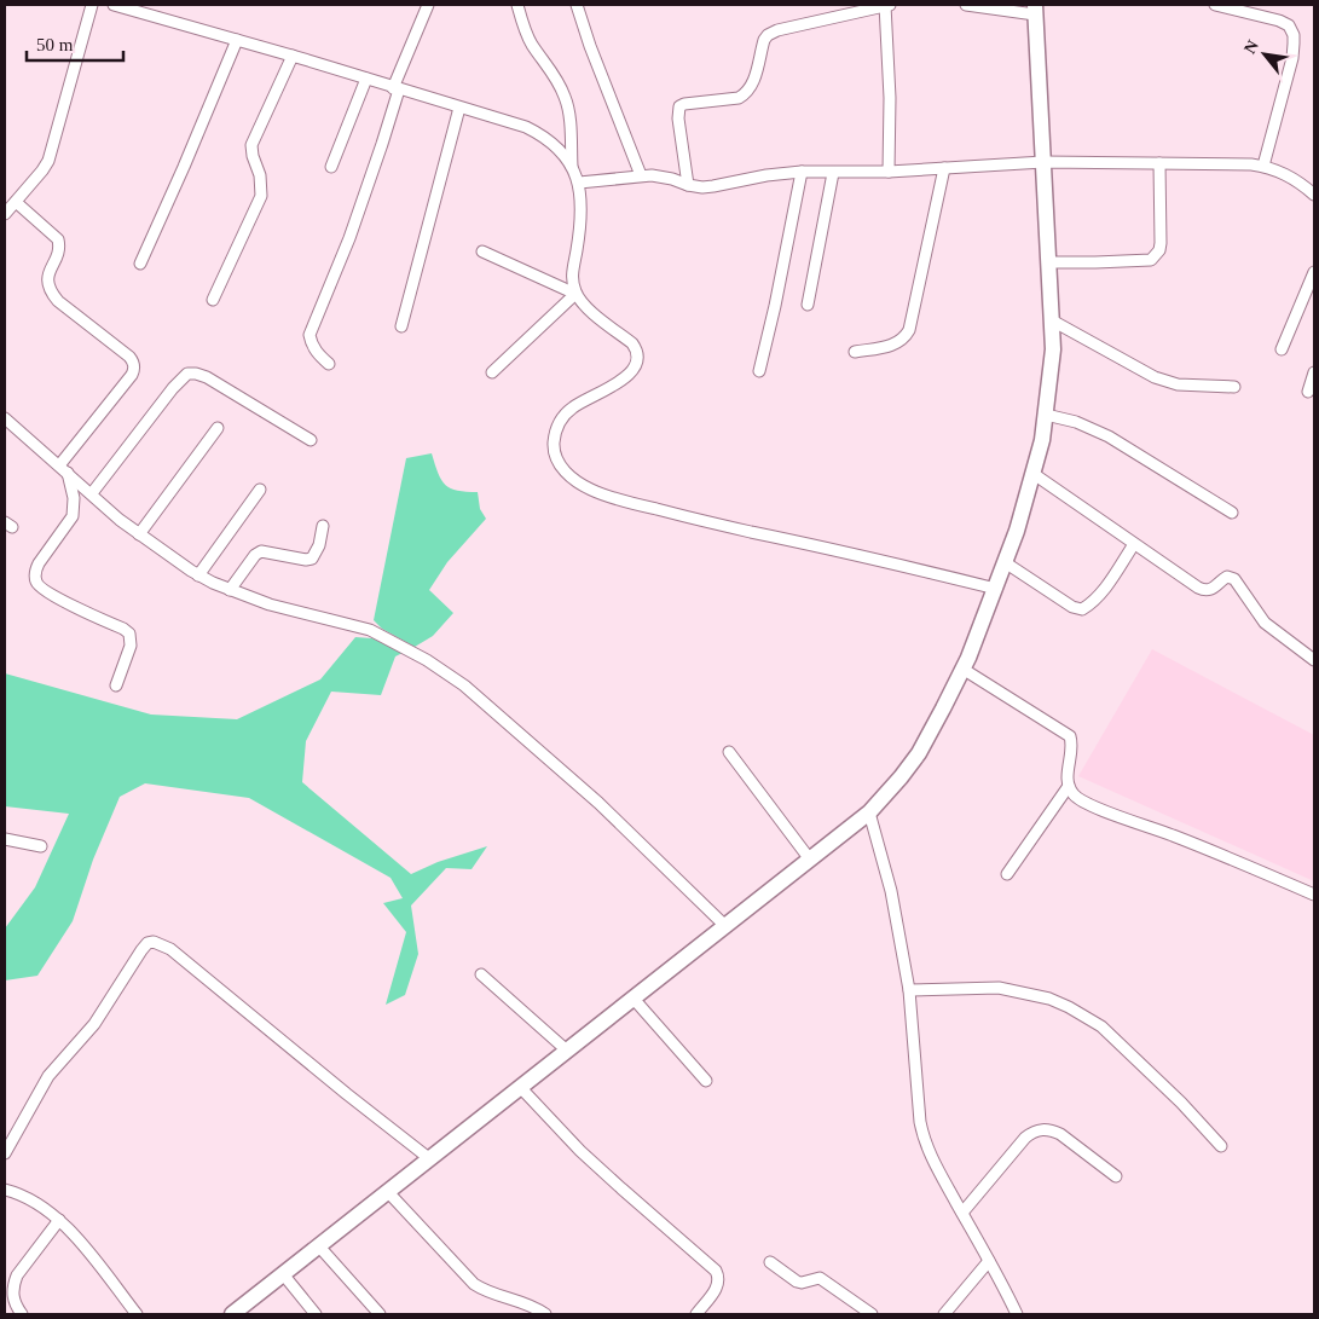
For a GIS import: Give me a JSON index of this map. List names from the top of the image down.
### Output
{
  "scale_bar": "50 m",
  "north": "top left"
}
